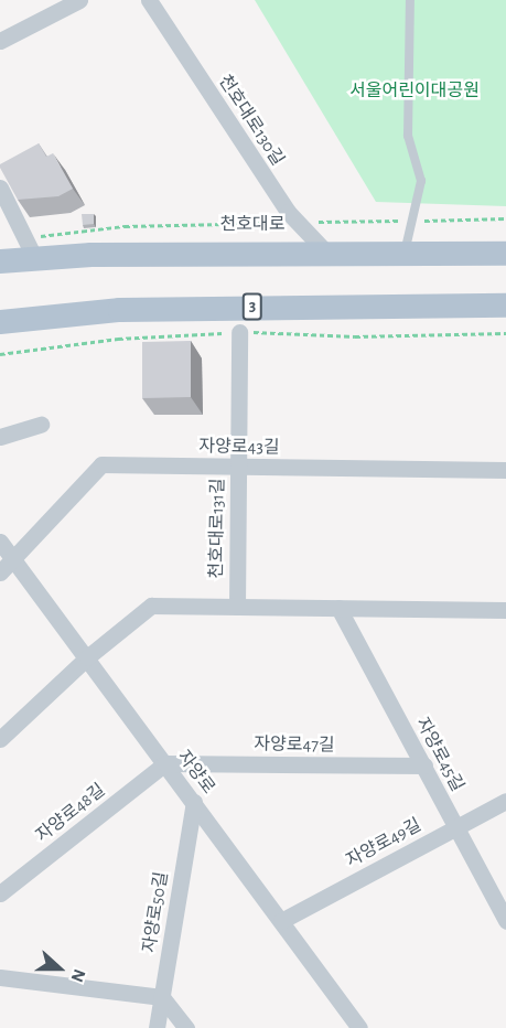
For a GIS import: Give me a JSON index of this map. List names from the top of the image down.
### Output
{
  "streets": {
    "main road": ["천호대로", "3"],
    "street": [
      "천호대로130길",
      "자양로43길",
      "천호대로131길",
      "자양로47길",
      "자양로45길",
      "자양로",
      "자양로48길",
      "자양로49길",
      "자양로50길"
    ]
  },
  "crossings": [
    ["천호대로130길", "천호대로"],
    ["자양로43길", "천호대로131길"],
    ["자양로43길", "자양로"],
    ["자양로47길", "자양로45길"],
    ["자양로47길", "자양로"],
    ["자양로47길", "자양로48길"],
    ["자양로45길", "자양로49길"],
    ["자양로", "자양로48길"],
    ["자양로", "자양로49길"],
    ["자양로", "자양로50길"]
  ],
  "parks": ["서울어린이대공원"],
  "north": "right"
}
